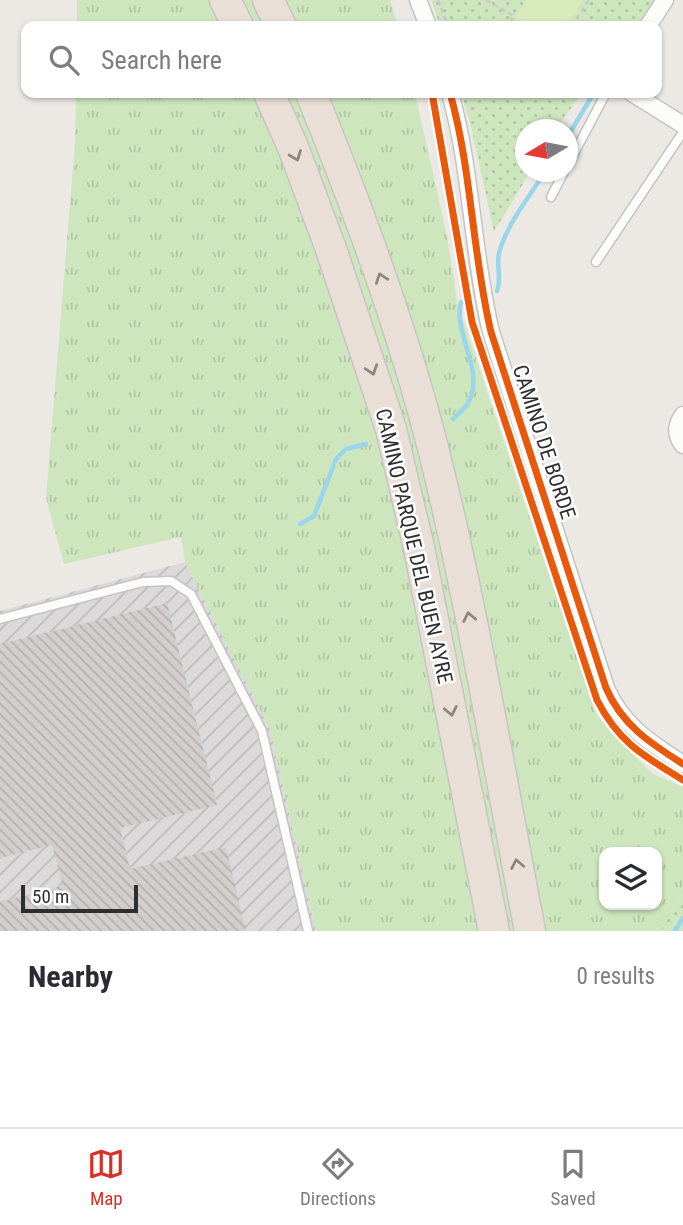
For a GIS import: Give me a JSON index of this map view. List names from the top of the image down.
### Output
{
  "streets": {
    "highway": ["CAMINO PARQUE DEL BUEN AYRE"],
    "street": ["CAMINO DE BORDE"]
  },
  "scale_bar": "50 m",
  "north": "left",
  "page": {
    "search": "Search here",
    "scale": "50 m",
    "heading": ["Nearby", "0 results"],
    "nav": ["Map", "Directions", "Saved"]
  }
}
